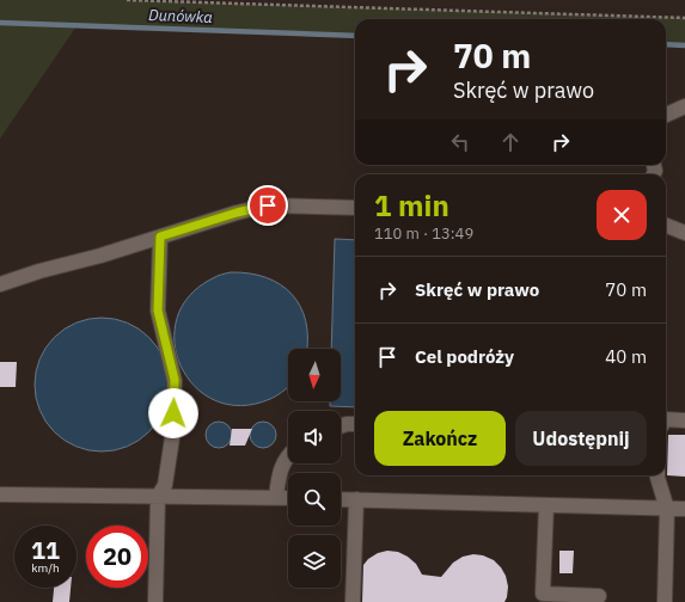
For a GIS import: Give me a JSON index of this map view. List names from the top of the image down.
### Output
{
  "water": ["Dunówka"],
  "north": "bottom",
  "page": {
    "turn": ["70 m", "Skręć w prawo"],
    "heading": ["1 min", "110 m · 13:49"],
    "list": [
      {
        "name": "Skręć w prawo",
        "value": "70 m"
      },
      {
        "name": "Cel podróży",
        "value": "40 m"
      }
    ],
    "buttons": ["Zakończ", "Udostępnij"],
    "speed": "11 km/h",
    "limit": "20"
  }
}
